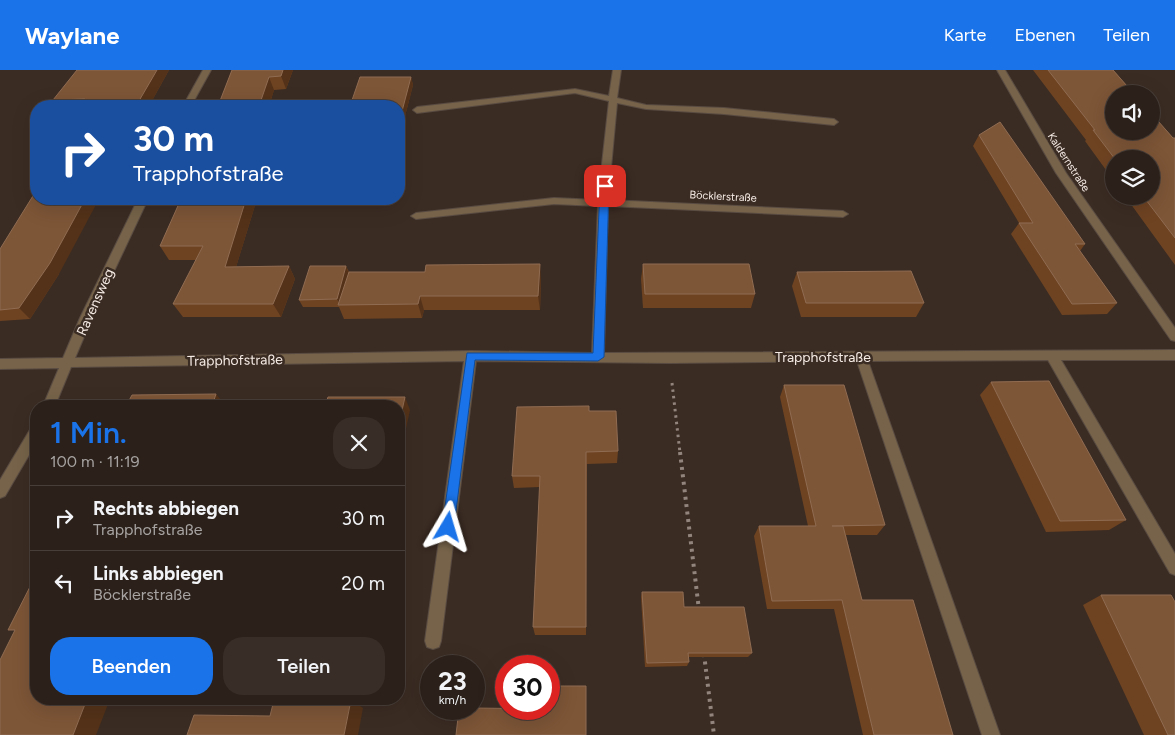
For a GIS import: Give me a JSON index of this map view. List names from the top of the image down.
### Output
{
  "streets": {
    "street": [
      "Kaldernstraße",
      "Böcklerstraße",
      "Ravensweg",
      "Trapphofstraße"
    ]
  },
  "crossings": [
    ["Ravensweg", "Trapphofstraße"]
  ],
  "page": {
    "header": "Waylane",
    "nav": ["Karte", "Ebenen", "Teilen"],
    "turn": ["30 m", "Trapphofstraße"],
    "heading": ["1 Min.", "100 m · 11:19"],
    "list": [
      {
        "name": "Rechts abbiegen",
        "note": "Trapphofstraße",
        "value": "30 m"
      },
      {
        "name": "Links abbiegen",
        "note": "Böcklerstraße",
        "value": "20 m"
      }
    ],
    "buttons": ["Beenden", "Teilen"],
    "speed": "23 km/h",
    "limit": "30"
  }
}
